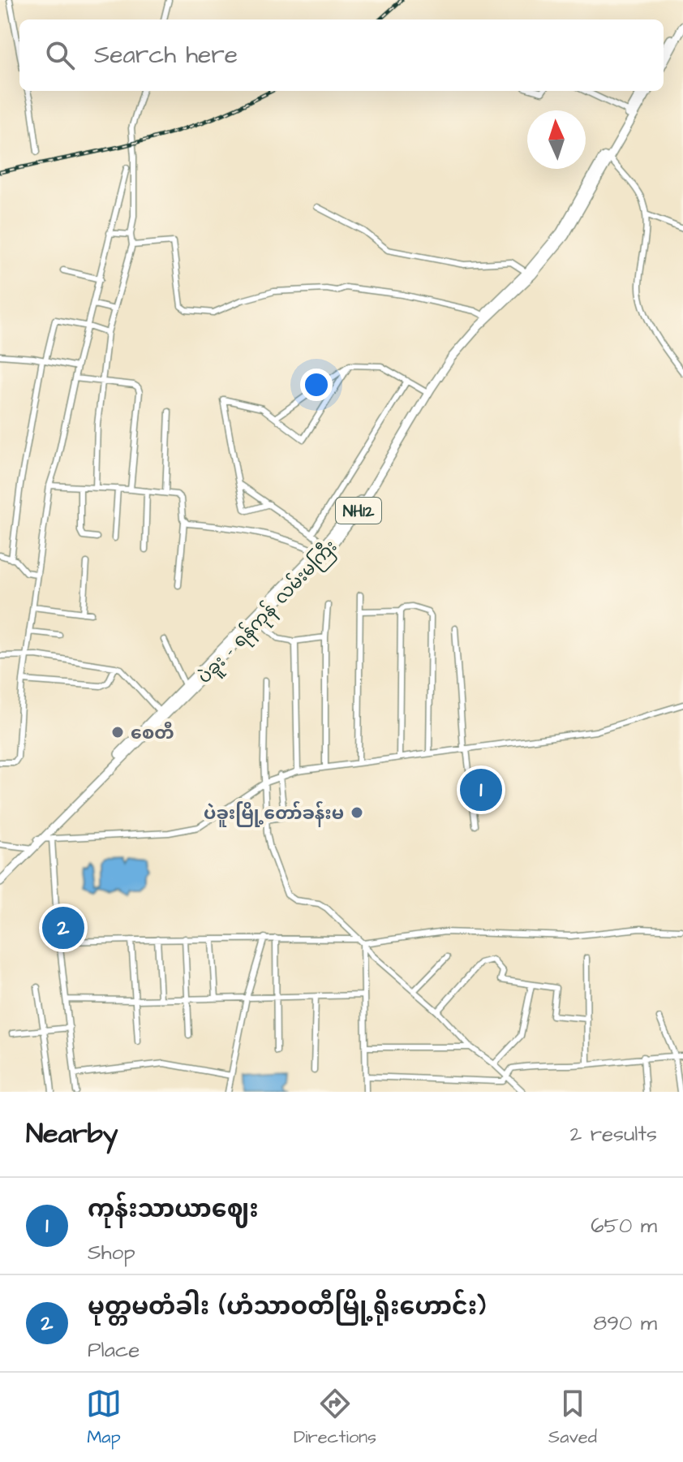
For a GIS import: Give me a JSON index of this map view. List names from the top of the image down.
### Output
{
  "streets": {
    "highway": ["NH12", "ပဲခူး - ရန်ကုန် လမ်းမကြီး"]
  },
  "places": ["စေတီ", "ပဲခူးမြို့တော်ခန်းမ"],
  "north": "top",
  "page": {
    "search": "Search here",
    "pins": ["1", "2"],
    "heading": ["Nearby", "2 results"],
    "list": [
      {
        "mark": "1",
        "name": "ကုန်းသာယာဈေး",
        "note": "Shop",
        "value": "650 m"
      },
      {
        "mark": "2",
        "name": "မုတ္တမတံခါး (ဟံသာဝတီမြို့ရိုးဟောင်း)",
        "note": "Place",
        "value": "890 m"
      }
    ],
    "nav": ["Map", "Directions", "Saved"]
  }
}
